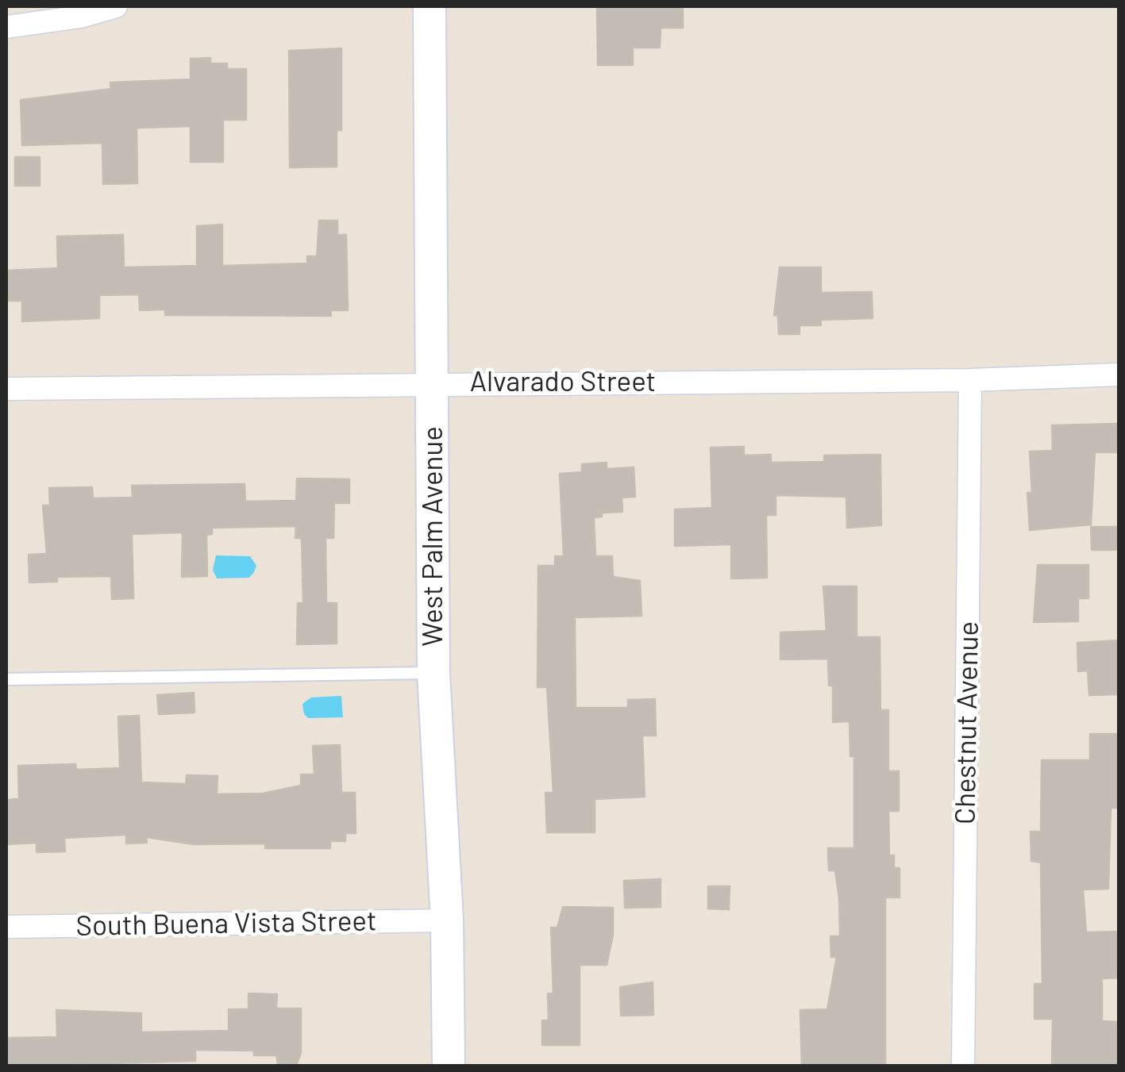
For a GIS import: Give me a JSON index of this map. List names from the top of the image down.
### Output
{
  "streets": {
    "street": [
      "Alvarado Street",
      "West Palm Avenue",
      "Chestnut Avenue",
      "South Buena Vista Street"
    ]
  },
  "crossings": [
    ["Alvarado Street", "West Palm Avenue"],
    ["Alvarado Street", "Chestnut Avenue"],
    ["West Palm Avenue", "South Buena Vista Street"]
  ]
}
